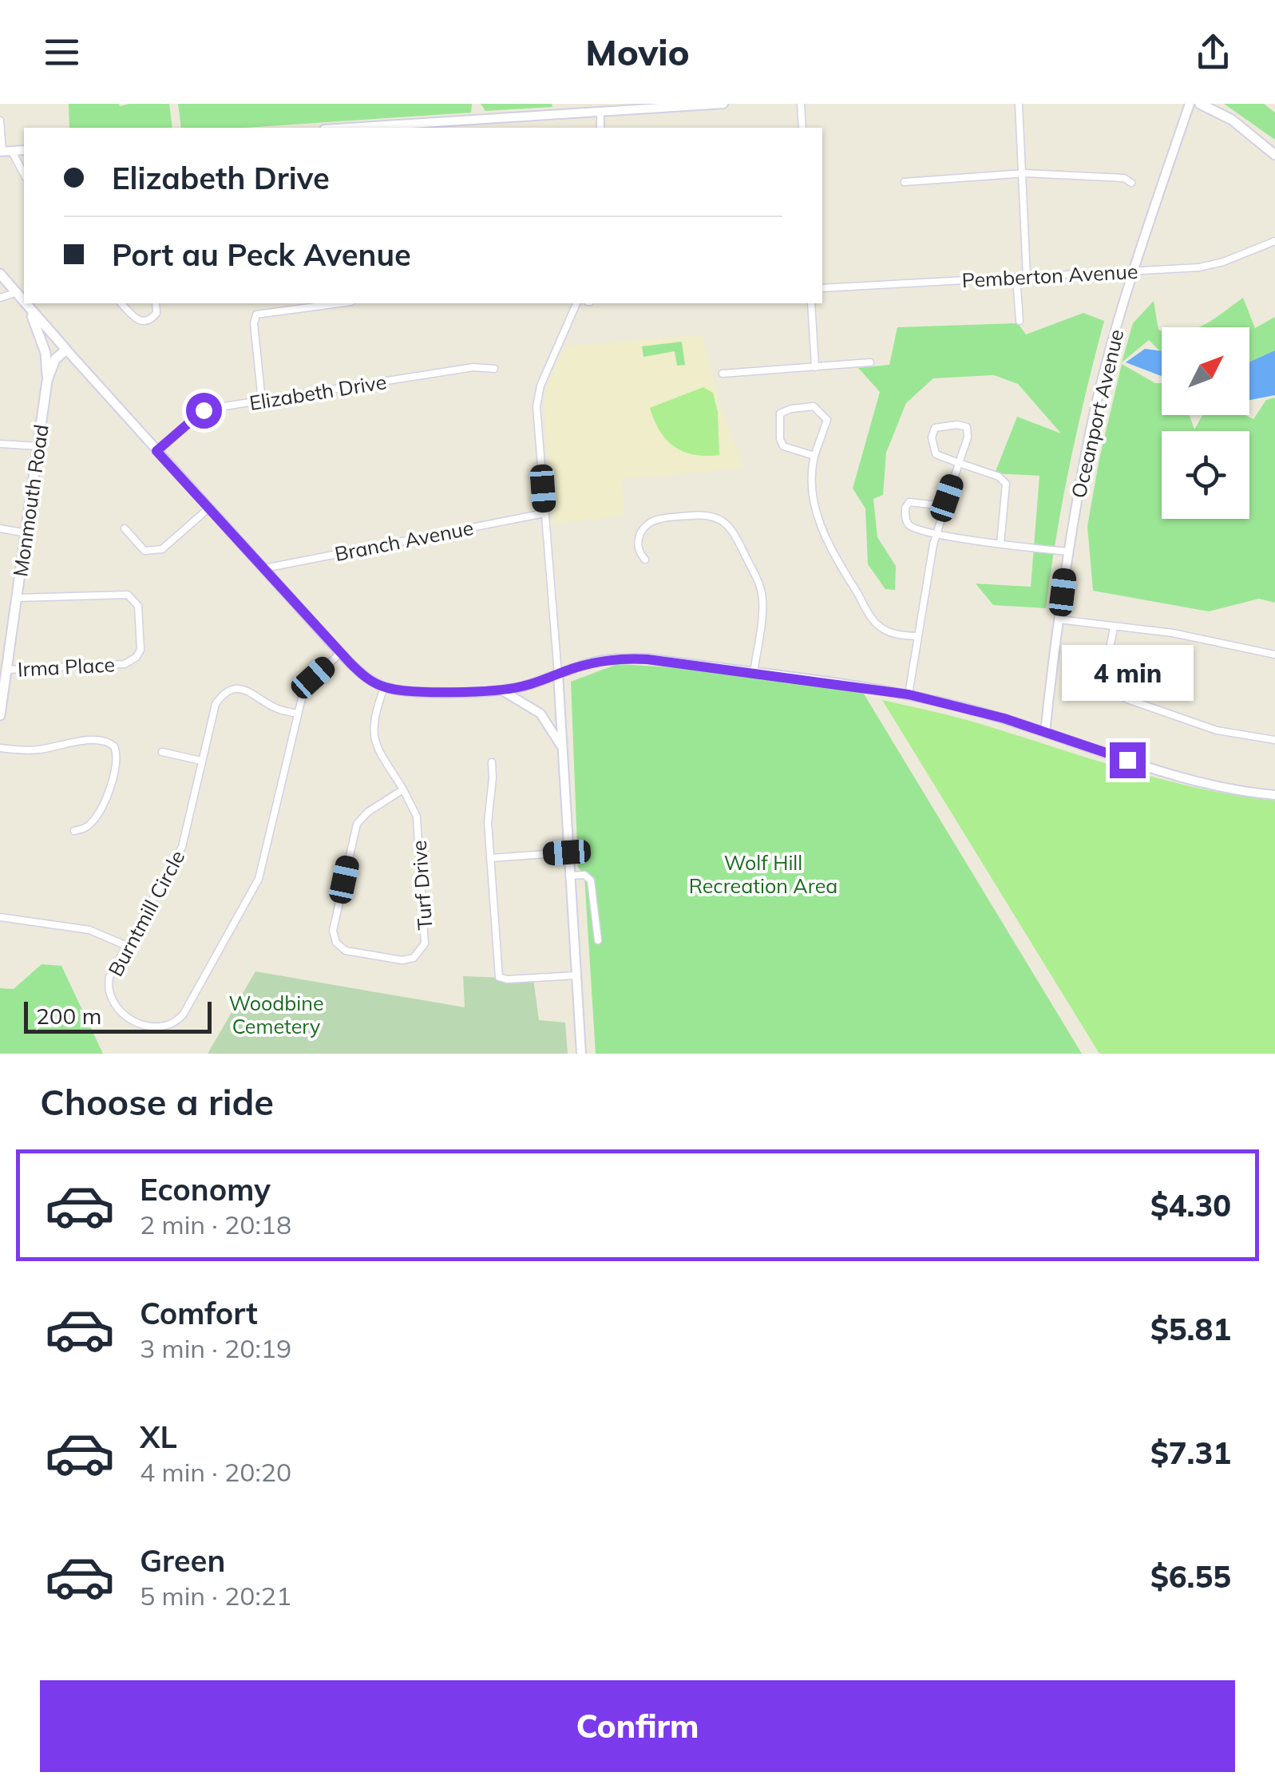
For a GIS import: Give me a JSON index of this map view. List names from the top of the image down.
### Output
{
  "streets": {
    "main road": ["Monmouth Road"],
    "street": [
      "Pemberton Avenue",
      "Elizabeth Drive",
      "Oceanport Avenue",
      "Branch Avenue",
      "Irma Place",
      "Turf Drive",
      "Burntmill Circle"
    ]
  },
  "crossings": [
    ["Pemberton Avenue", "Oceanport Avenue"],
    ["Monmouth Road", "Irma Place"]
  ],
  "parks": ["Wolf Hill Recreation Area", "Woodbine Cemetery"],
  "scale_bar": "200 m",
  "north": "top right",
  "page": {
    "header": "Movio",
    "banner": ["Elizabeth Drive", "Port au Peck Avenue"],
    "bubble": "4 min",
    "scale": "200 m",
    "heading": "Choose a ride",
    "list": [
      {
        "name": "Economy",
        "note": "2 min · 20:18",
        "value": "$4.30"
      },
      {
        "name": "Comfort",
        "note": "3 min · 20:19",
        "value": "$5.81"
      },
      {
        "name": "XL",
        "note": "4 min · 20:20",
        "value": "$7.31"
      },
      {
        "name": "Green",
        "note": "5 min · 20:21",
        "value": "$6.55"
      }
    ],
    "buttons": "Confirm"
  }
}
